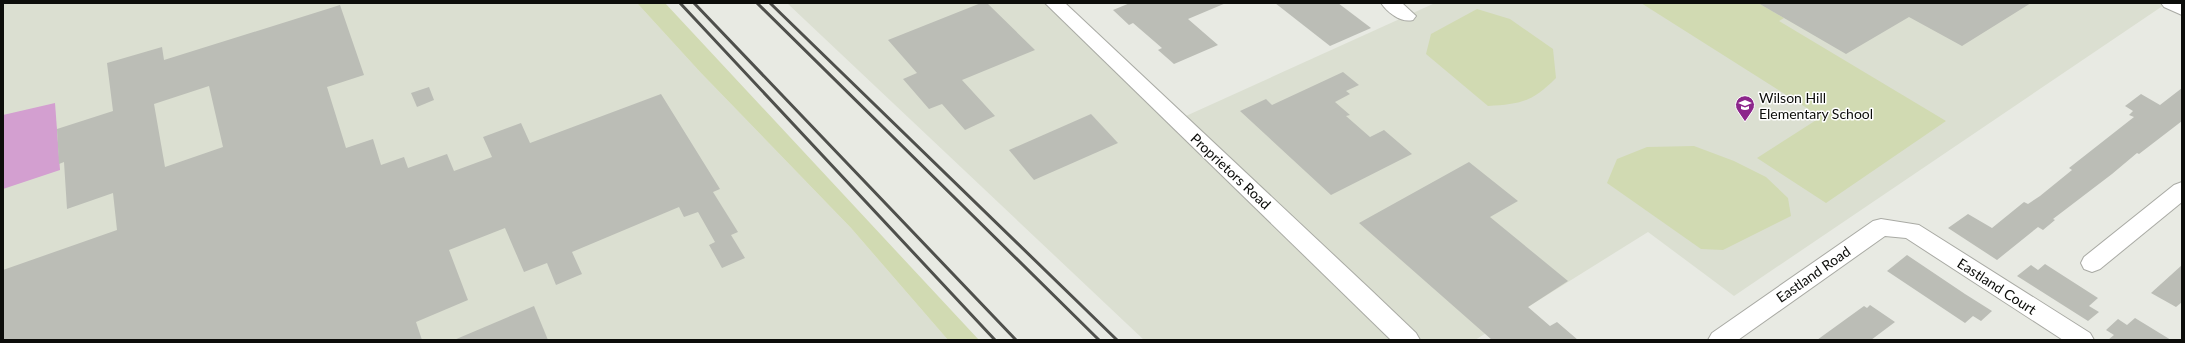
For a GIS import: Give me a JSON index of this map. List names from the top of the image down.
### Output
{
  "streets": {
    "street": ["Proprietors Road", "Eastland Road", "Eastland Court"]
  },
  "crossings": [
    ["Eastland Road", "Eastland Court"]
  ],
  "places": {
    "school or university": ["Wilson Hill Elementary School"]
  }
}
